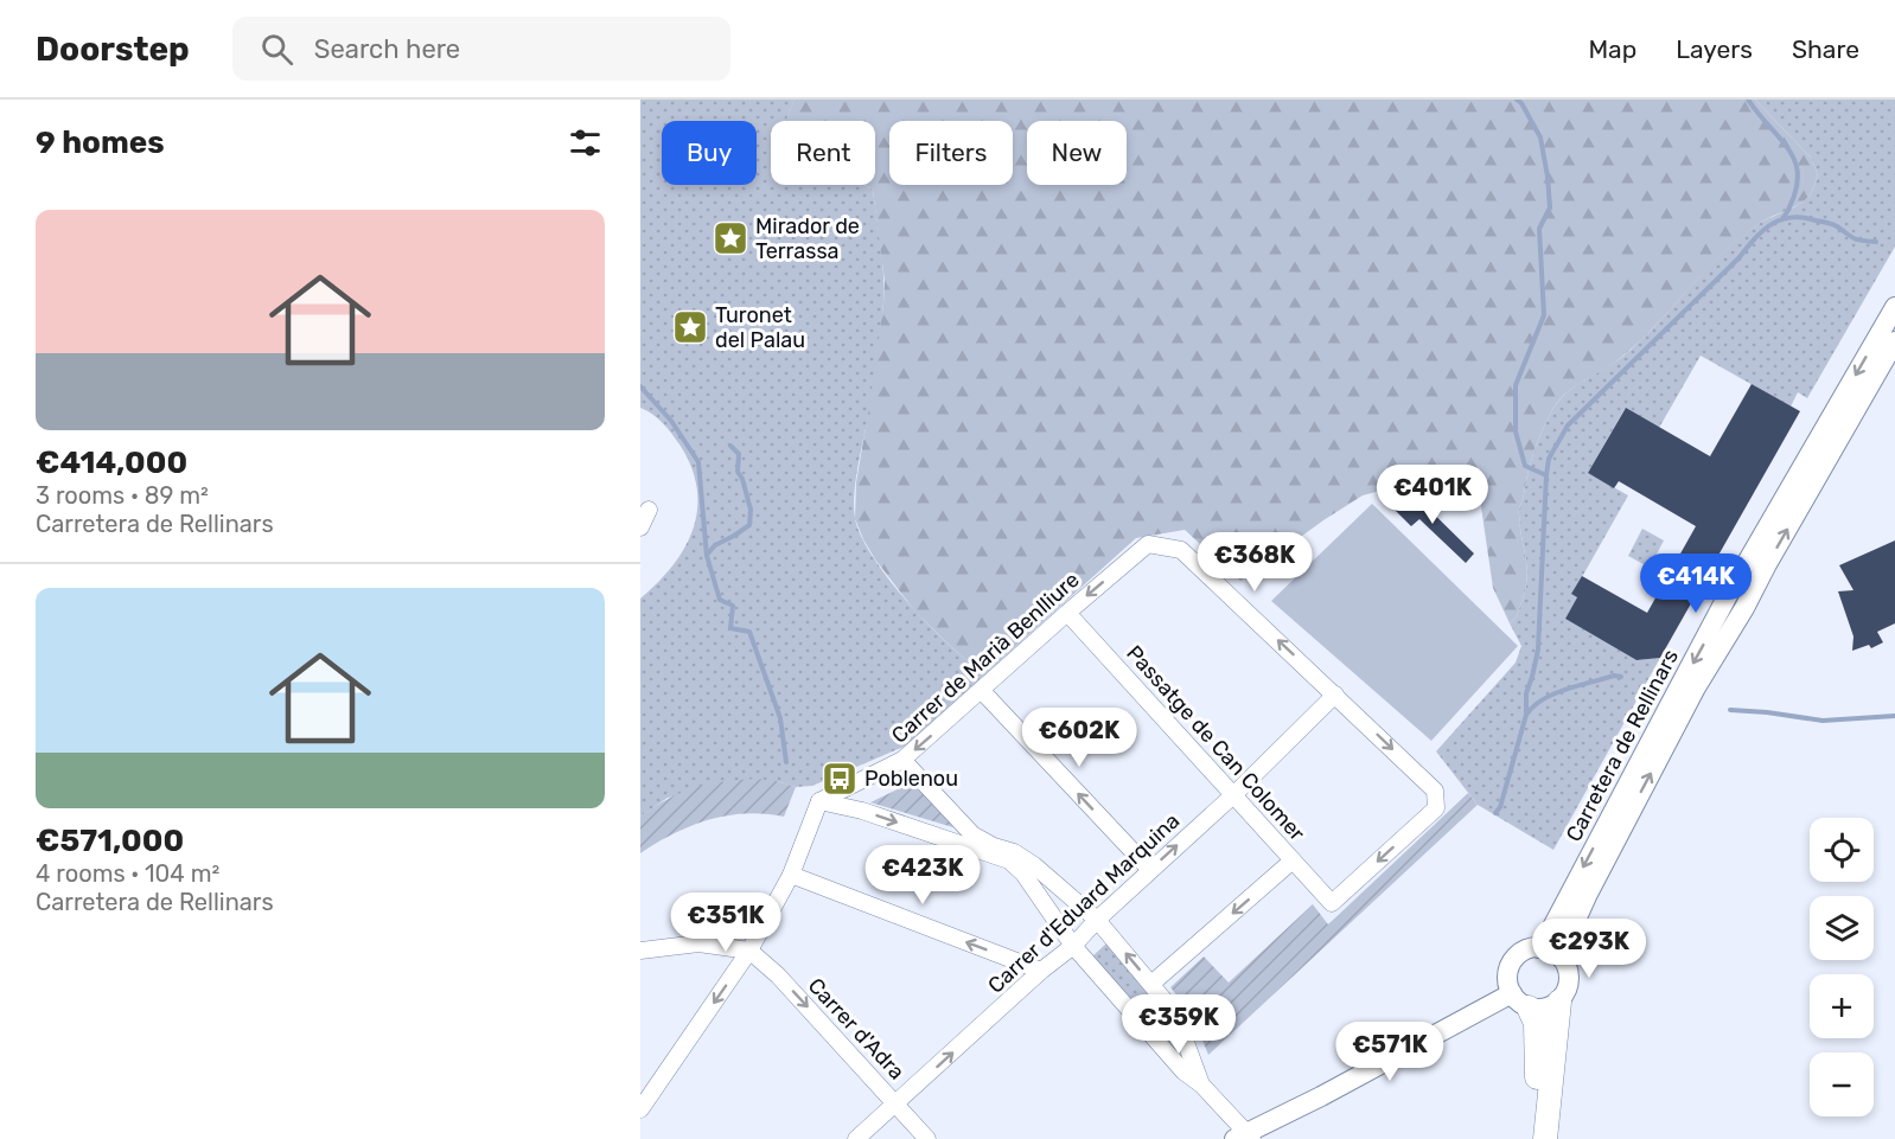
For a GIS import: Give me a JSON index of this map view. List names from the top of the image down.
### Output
{
  "streets": {
    "street": [
      "Carrer de Marià Benlliure",
      "Passatge de Can Colomer",
      "Carretera de Rellinars",
      "Carrer d'Eduard Marquina",
      "Carrer d'Adra"
    ]
  },
  "crossings": [
    ["Carrer de Marià Benlliure", "Passatge de Can Colomer"],
    ["Carrer de Marià Benlliure", "Carrer d'Eduard Marquina"],
    ["Passatge de Can Colomer", "Carrer d'Eduard Marquina"],
    ["Carrer d'Eduard Marquina", "Carrer d'Adra"]
  ],
  "places": {
    "place": ["Mirador de Terrassa", "Turonet del Palau"],
    "bus stop": ["Poblenou"]
  },
  "page": {
    "header": "Doorstep",
    "search": "Search here",
    "nav": ["Map", "Layers", "Share"],
    "heading": "9 homes",
    "chip": [
      "Buy",
      "Rent",
      "Filters",
      "New"
    ],
    "list": [
      {
        "name": "€414,000",
        "note": "3 rooms · 89 m² · Carretera de Rellinars"
      },
      {
        "name": "€571,000",
        "note": "4 rooms · 104 m² · Carretera de Rellinars"
      }
    ],
    "price": [
      "€401K",
      "€368K",
      "€414K",
      "€602K",
      "€423K",
      "€351K",
      "€293K",
      "€359K",
      "€571K"
    ],
    "map_buttons": ["+", "−"]
  }
}
